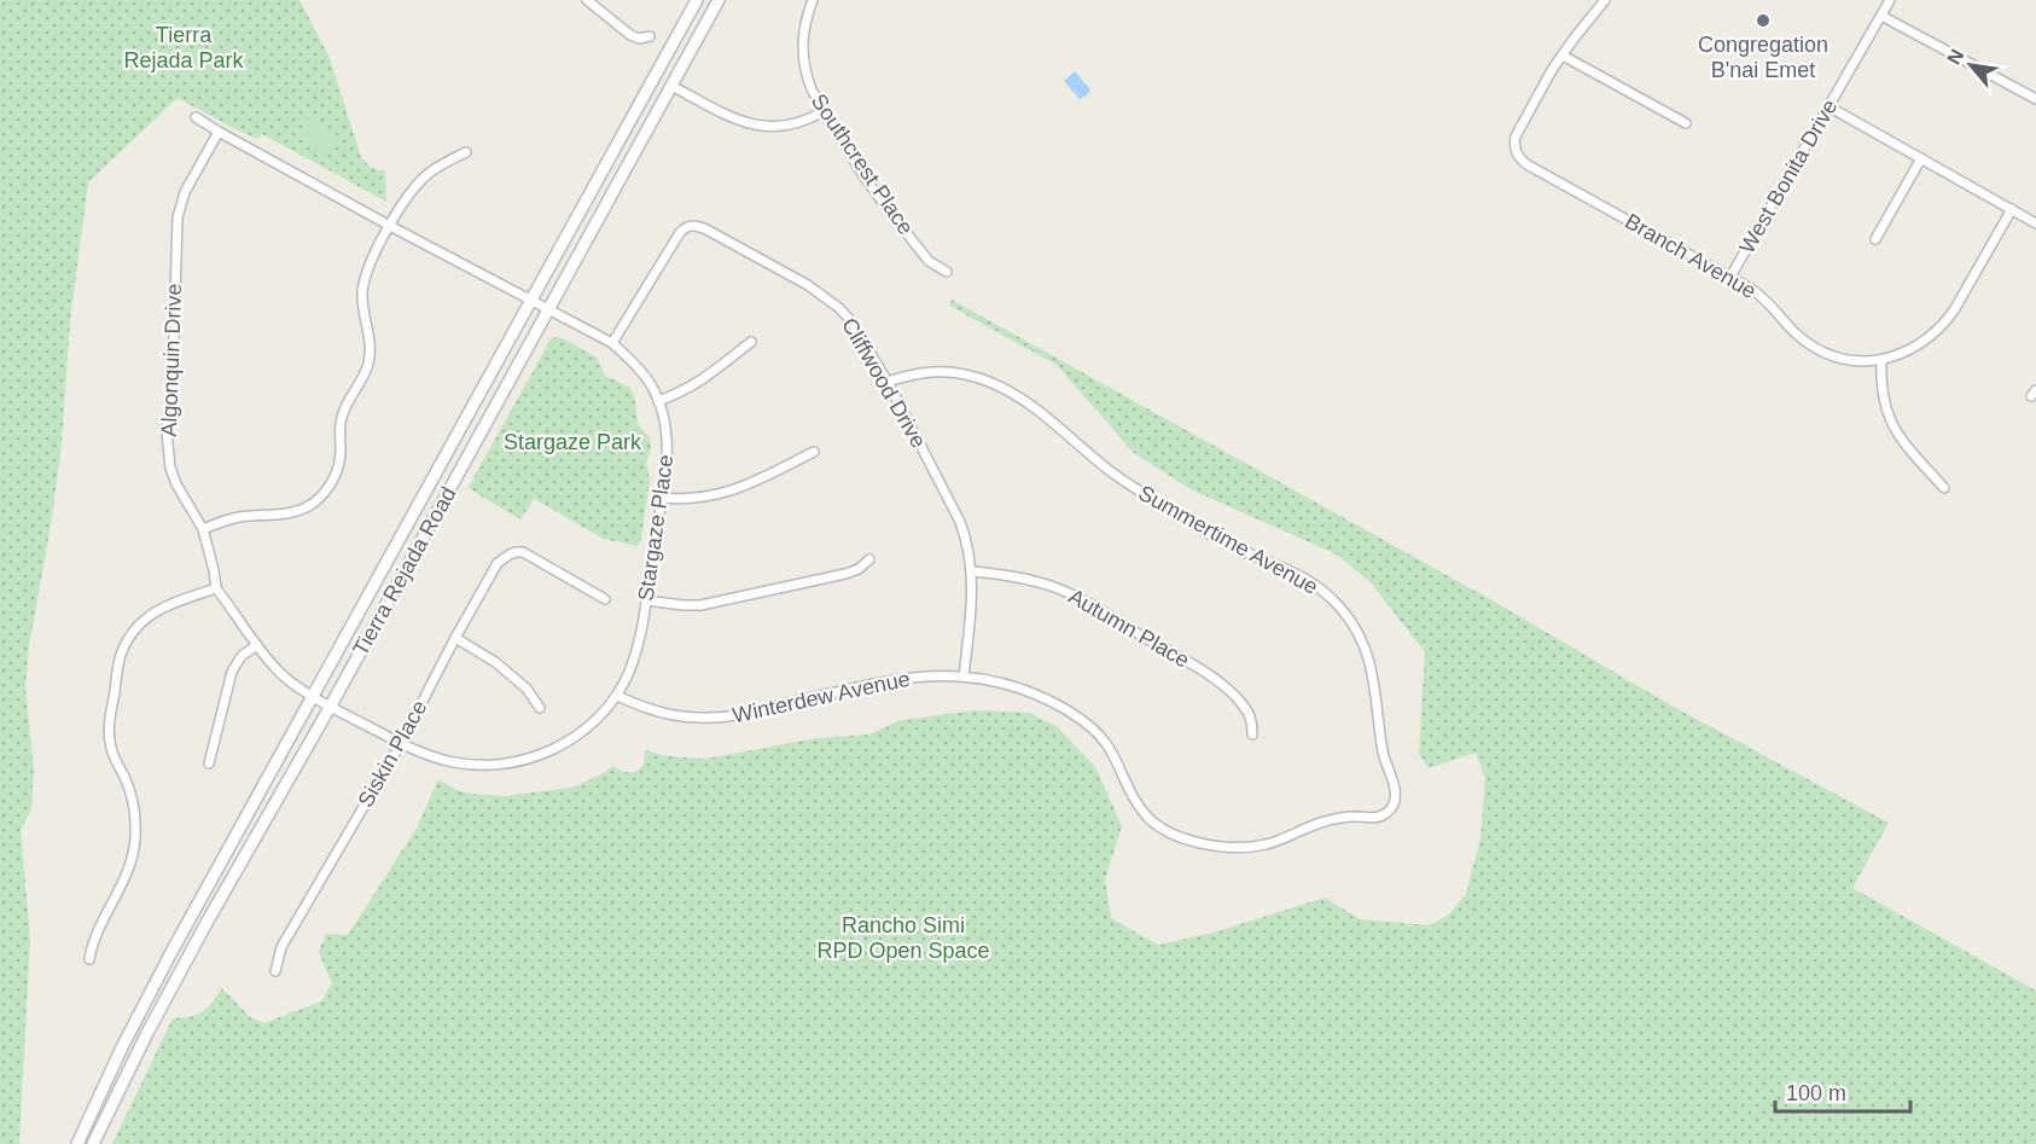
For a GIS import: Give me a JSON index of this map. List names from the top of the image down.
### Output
{
  "streets": {
    "main road": ["Tierra Rejada Road"],
    "street": [
      "Southcrest Place",
      "West Bonita Drive",
      "Branch Avenue",
      "Algonquin Drive",
      "Cliffwood Drive",
      "Stargaze Place",
      "Summertime Avenue",
      "Autumn Place",
      "Winterdew Avenue",
      "Siskin Place"
    ]
  },
  "crossings": [
    ["West Bonita Drive", "Branch Avenue"],
    ["Algonquin Drive", "Stargaze Place"],
    ["Cliffwood Drive", "Stargaze Place"],
    ["Cliffwood Drive", "Summertime Avenue"],
    ["Cliffwood Drive", "Autumn Place"],
    ["Cliffwood Drive", "Winterdew Avenue"],
    ["Stargaze Place", "Tierra Rejada Road"],
    ["Stargaze Place", "Winterdew Avenue"],
    ["Stargaze Place", "Siskin Place"],
    ["Summertime Avenue", "Winterdew Avenue"]
  ],
  "parks": ["Tierra Rejada Park", "Stargaze Park", "Rancho Simi RPD Open Space"],
  "places": ["Congregation B'nai Emet"],
  "scale_bar": "100 m",
  "north": "top left"
}
